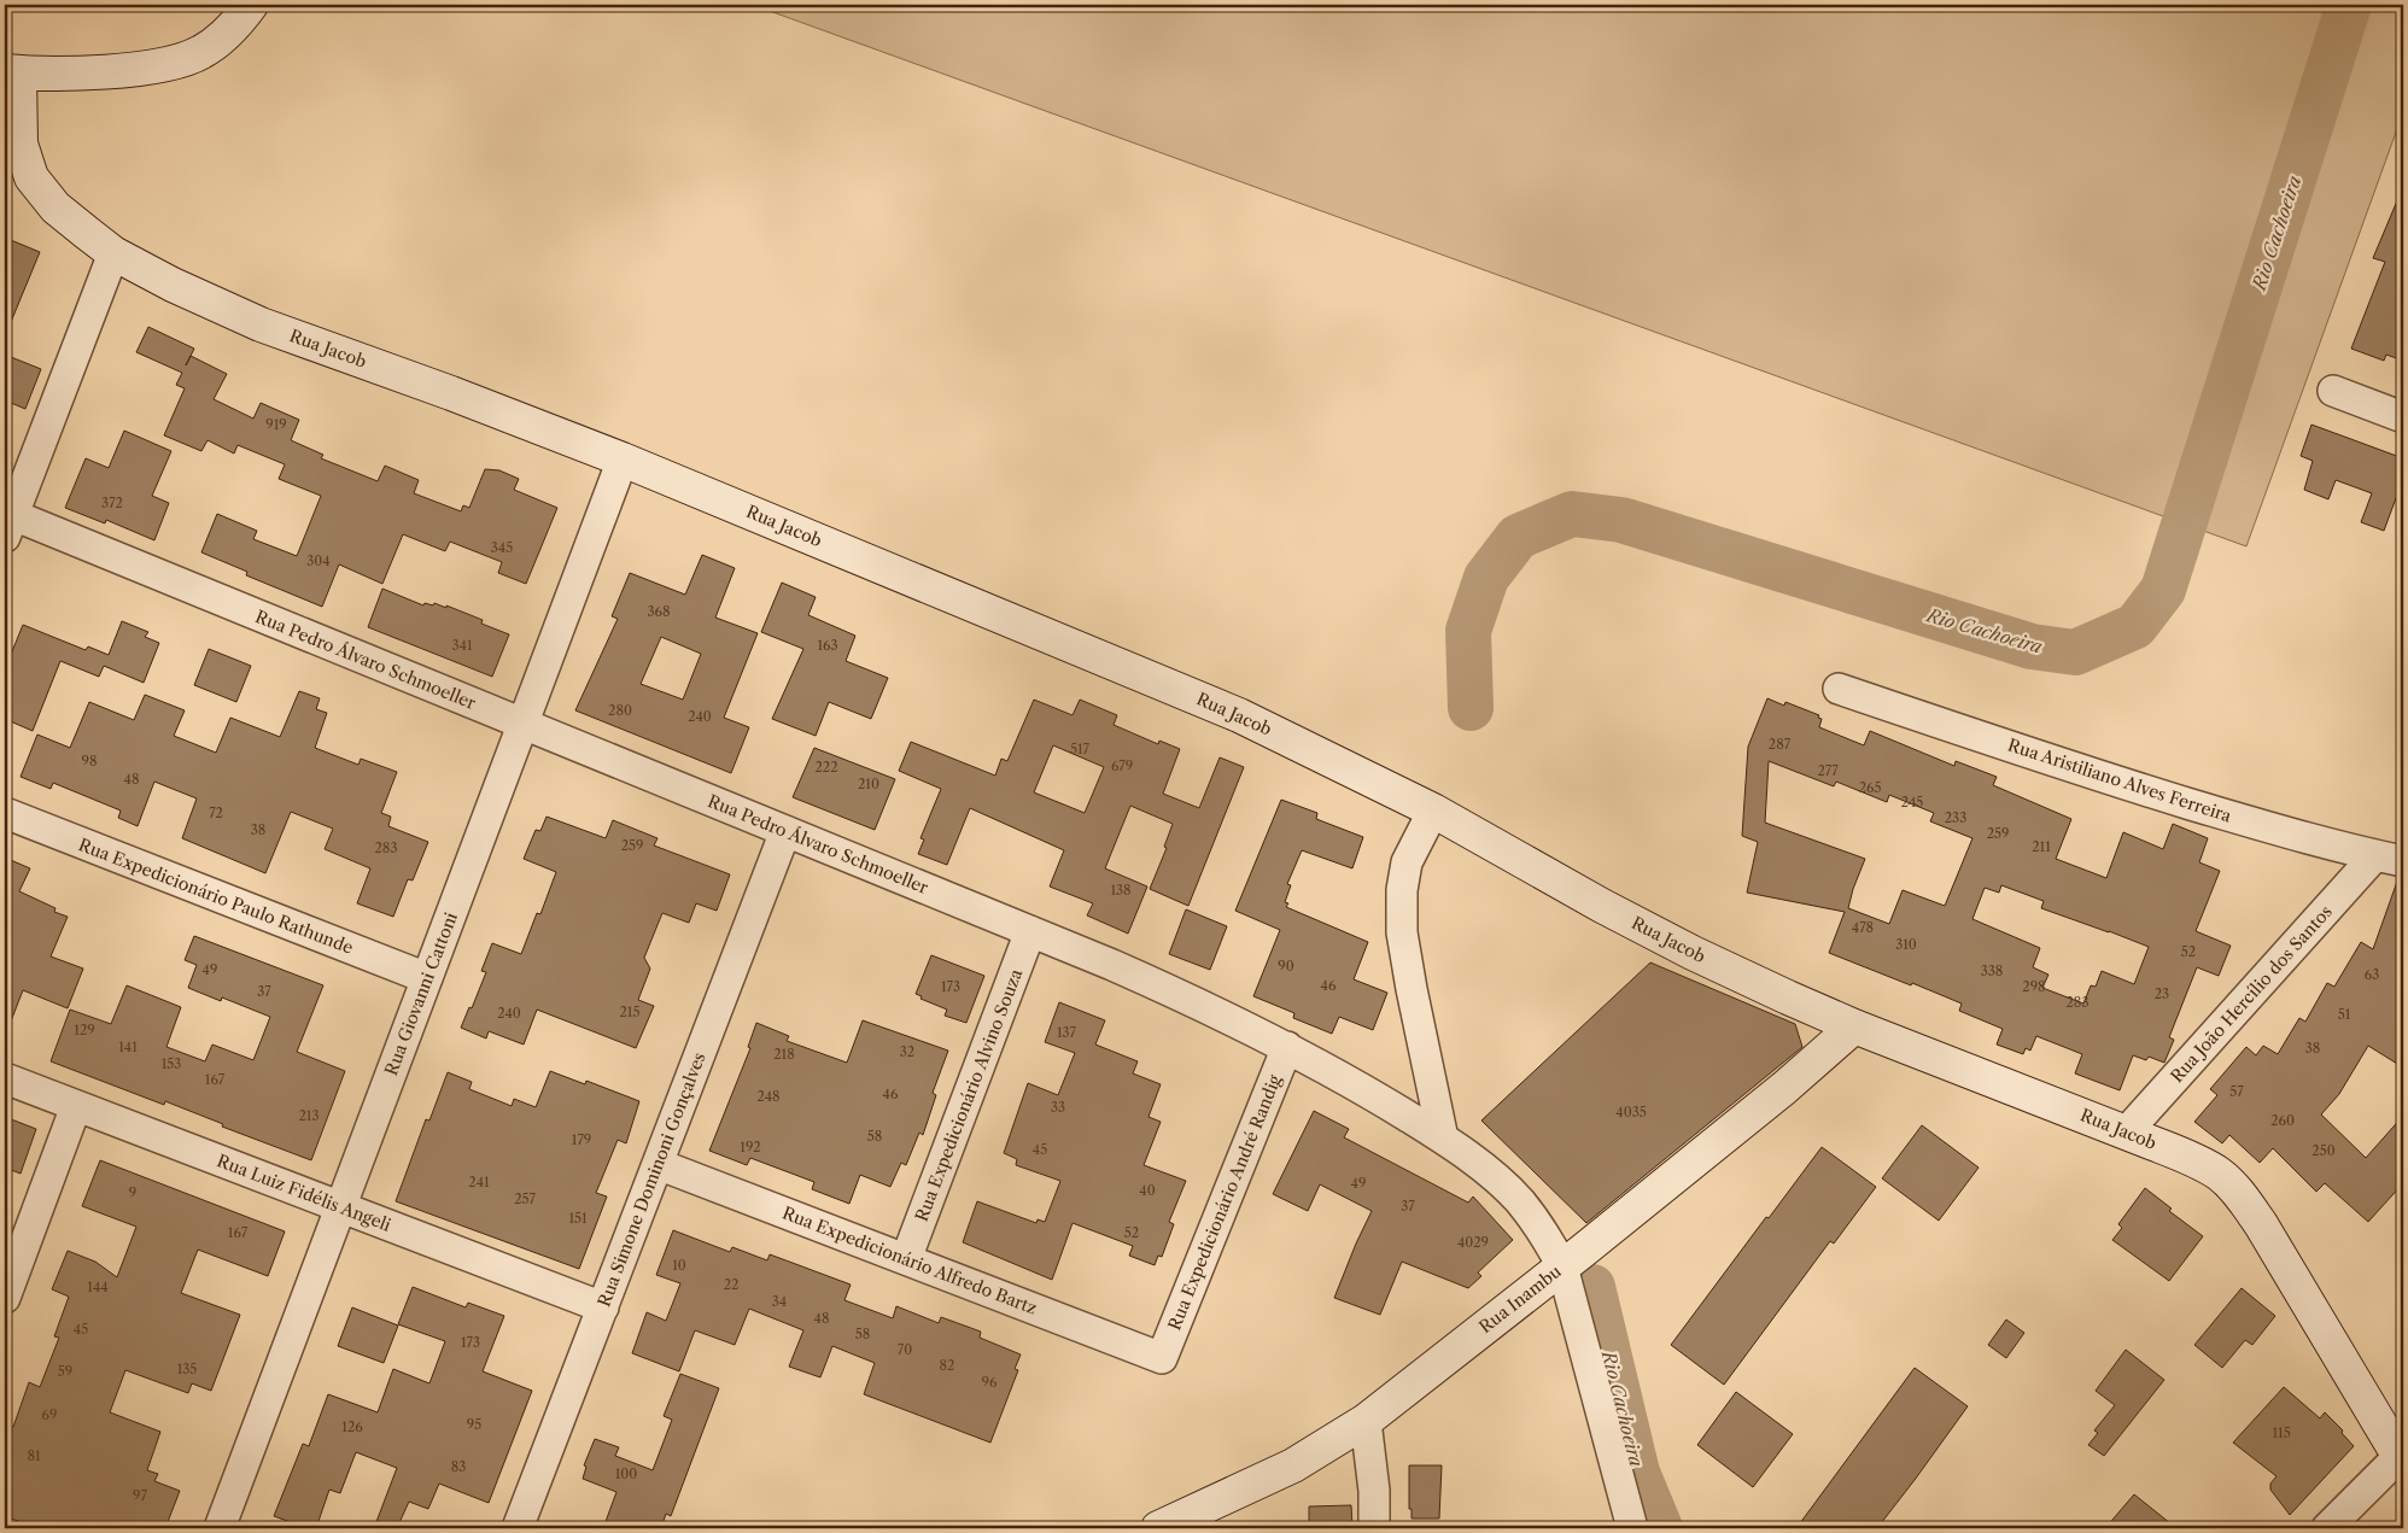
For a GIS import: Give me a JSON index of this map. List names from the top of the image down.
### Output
{
  "streets": {
    "street": [
      "Rua Jacob",
      "Rua Pedro Álvaro Schmoeller",
      "Rua Aristiliano Alves Ferreira",
      "Rua Expedicionário Paulo Rathunde",
      "Rua Giovanni Cattoni",
      "Rua João Hercílio dos Santos",
      "Rua Expedicionário Alvino Souza",
      "Rua Simone Dominoni Gonçalves",
      "Rua Luiz Fidélis Angeli",
      "Rua Expedicionário André Randig",
      "Rua Expedicionário Alfredo Bartz",
      "Rua Inambu"
    ]
  },
  "crossings": [
    ["Rua Jacob", "Rua Giovanni Cattoni"],
    ["Rua Jacob", "Rua João Hercílio dos Santos"],
    ["Rua Jacob", "Rua Inambu"],
    ["Rua Pedro Álvaro Schmoeller", "Rua Giovanni Cattoni"],
    ["Rua Pedro Álvaro Schmoeller", "Rua Expedicionário Alvino Souza"],
    ["Rua Pedro Álvaro Schmoeller", "Rua Simone Dominoni Gonçalves"],
    ["Rua Pedro Álvaro Schmoeller", "Rua Expedicionário André Randig"],
    ["Rua Pedro Álvaro Schmoeller", "Rua Inambu"],
    ["Rua Aristiliano Alves Ferreira", "Rua João Hercílio dos Santos"],
    ["Rua Expedicionário Paulo Rathunde", "Rua Giovanni Cattoni"],
    ["Rua Giovanni Cattoni", "Rua Luiz Fidélis Angeli"],
    ["Rua Expedicionário Alvino Souza", "Rua Expedicionário Alfredo Bartz"],
    ["Rua Simone Dominoni Gonçalves", "Rua Luiz Fidélis Angeli"],
    ["Rua Simone Dominoni Gonçalves", "Rua Expedicionário Alfredo Bartz"],
    ["Rua Expedicionário André Randig", "Rua Expedicionário Alfredo Bartz"]
  ],
  "water": ["Rio Cachoeira"],
  "house_numbers": [
    "919",
    "372",
    "345",
    "304",
    "368",
    "341",
    "163",
    "280",
    "240",
    "287",
    "517",
    "98",
    "679",
    "222",
    "277",
    "48",
    "210",
    "265",
    "245",
    "72",
    "233",
    "38",
    "259",
    "259",
    "211",
    "283",
    "138",
    "478",
    "310",
    "52",
    "90",
    "49",
    "338",
    "63",
    "46",
    "173",
    "298",
    "37",
    "23",
    "283",
    "215",
    "240",
    "51",
    "129",
    "137",
    "141",
    "38",
    "32",
    "218",
    "153",
    "167",
    "57",
    "46",
    "248",
    "33",
    "4035",
    "213",
    "260",
    "58",
    "179",
    "192",
    "45",
    "250",
    "241",
    "49",
    "40",
    "9",
    "257",
    "37",
    "151",
    "167",
    "52",
    "4029",
    "10",
    "22",
    "144",
    "34",
    "48",
    "45",
    "58",
    "173",
    "70",
    "82",
    "135",
    "59",
    "96",
    "69",
    "95",
    "126",
    "115",
    "81",
    "83",
    "100",
    "97"
  ]
}
